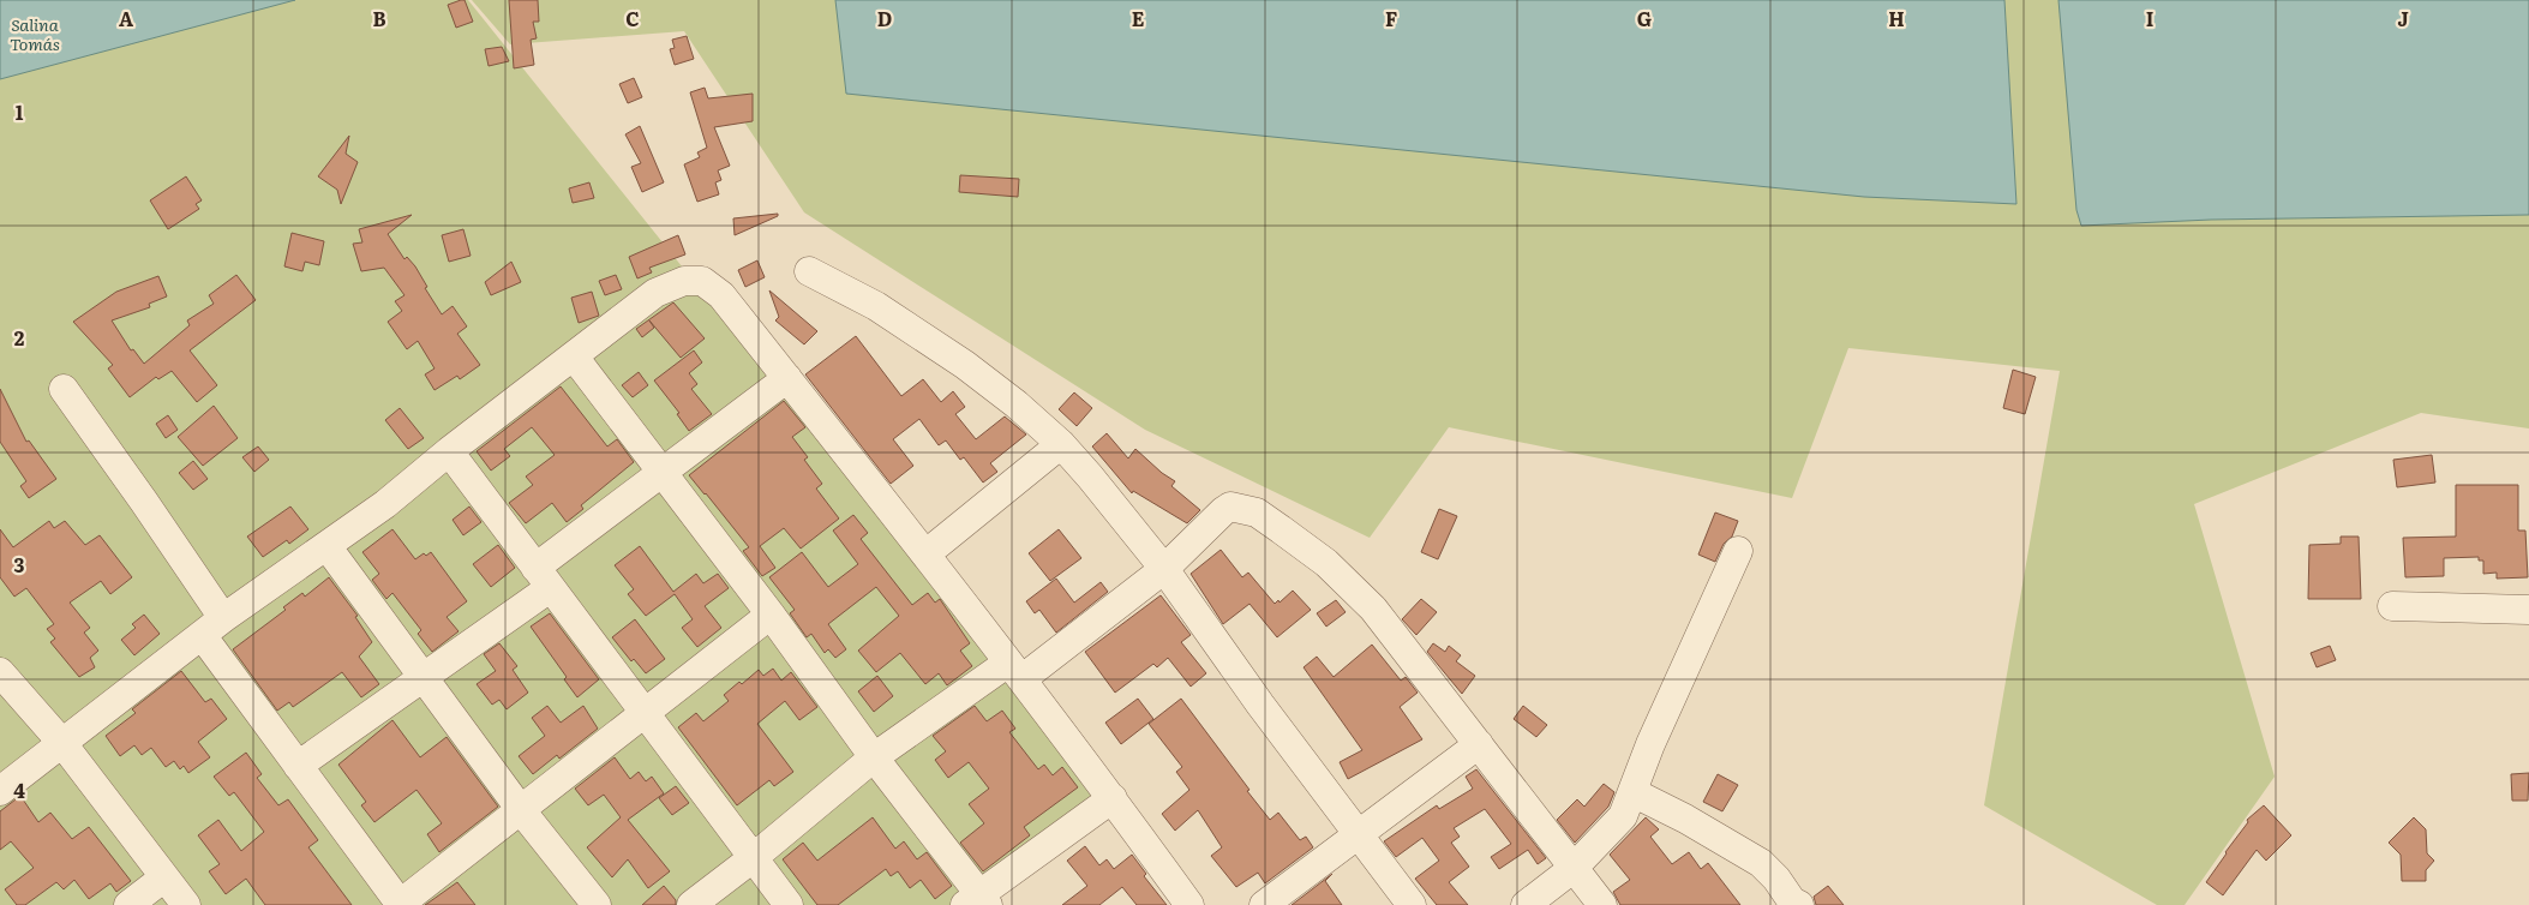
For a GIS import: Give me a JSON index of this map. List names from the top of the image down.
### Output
{
  "water": ["Salina Tomás"],
  "grid": {
    "columns": [
      "A",
      "B",
      "C",
      "D",
      "E",
      "F",
      "G",
      "H",
      "I",
      "J"
    ],
    "rows": [
      "1",
      "2",
      "3",
      "4"
    ]
  }
}
